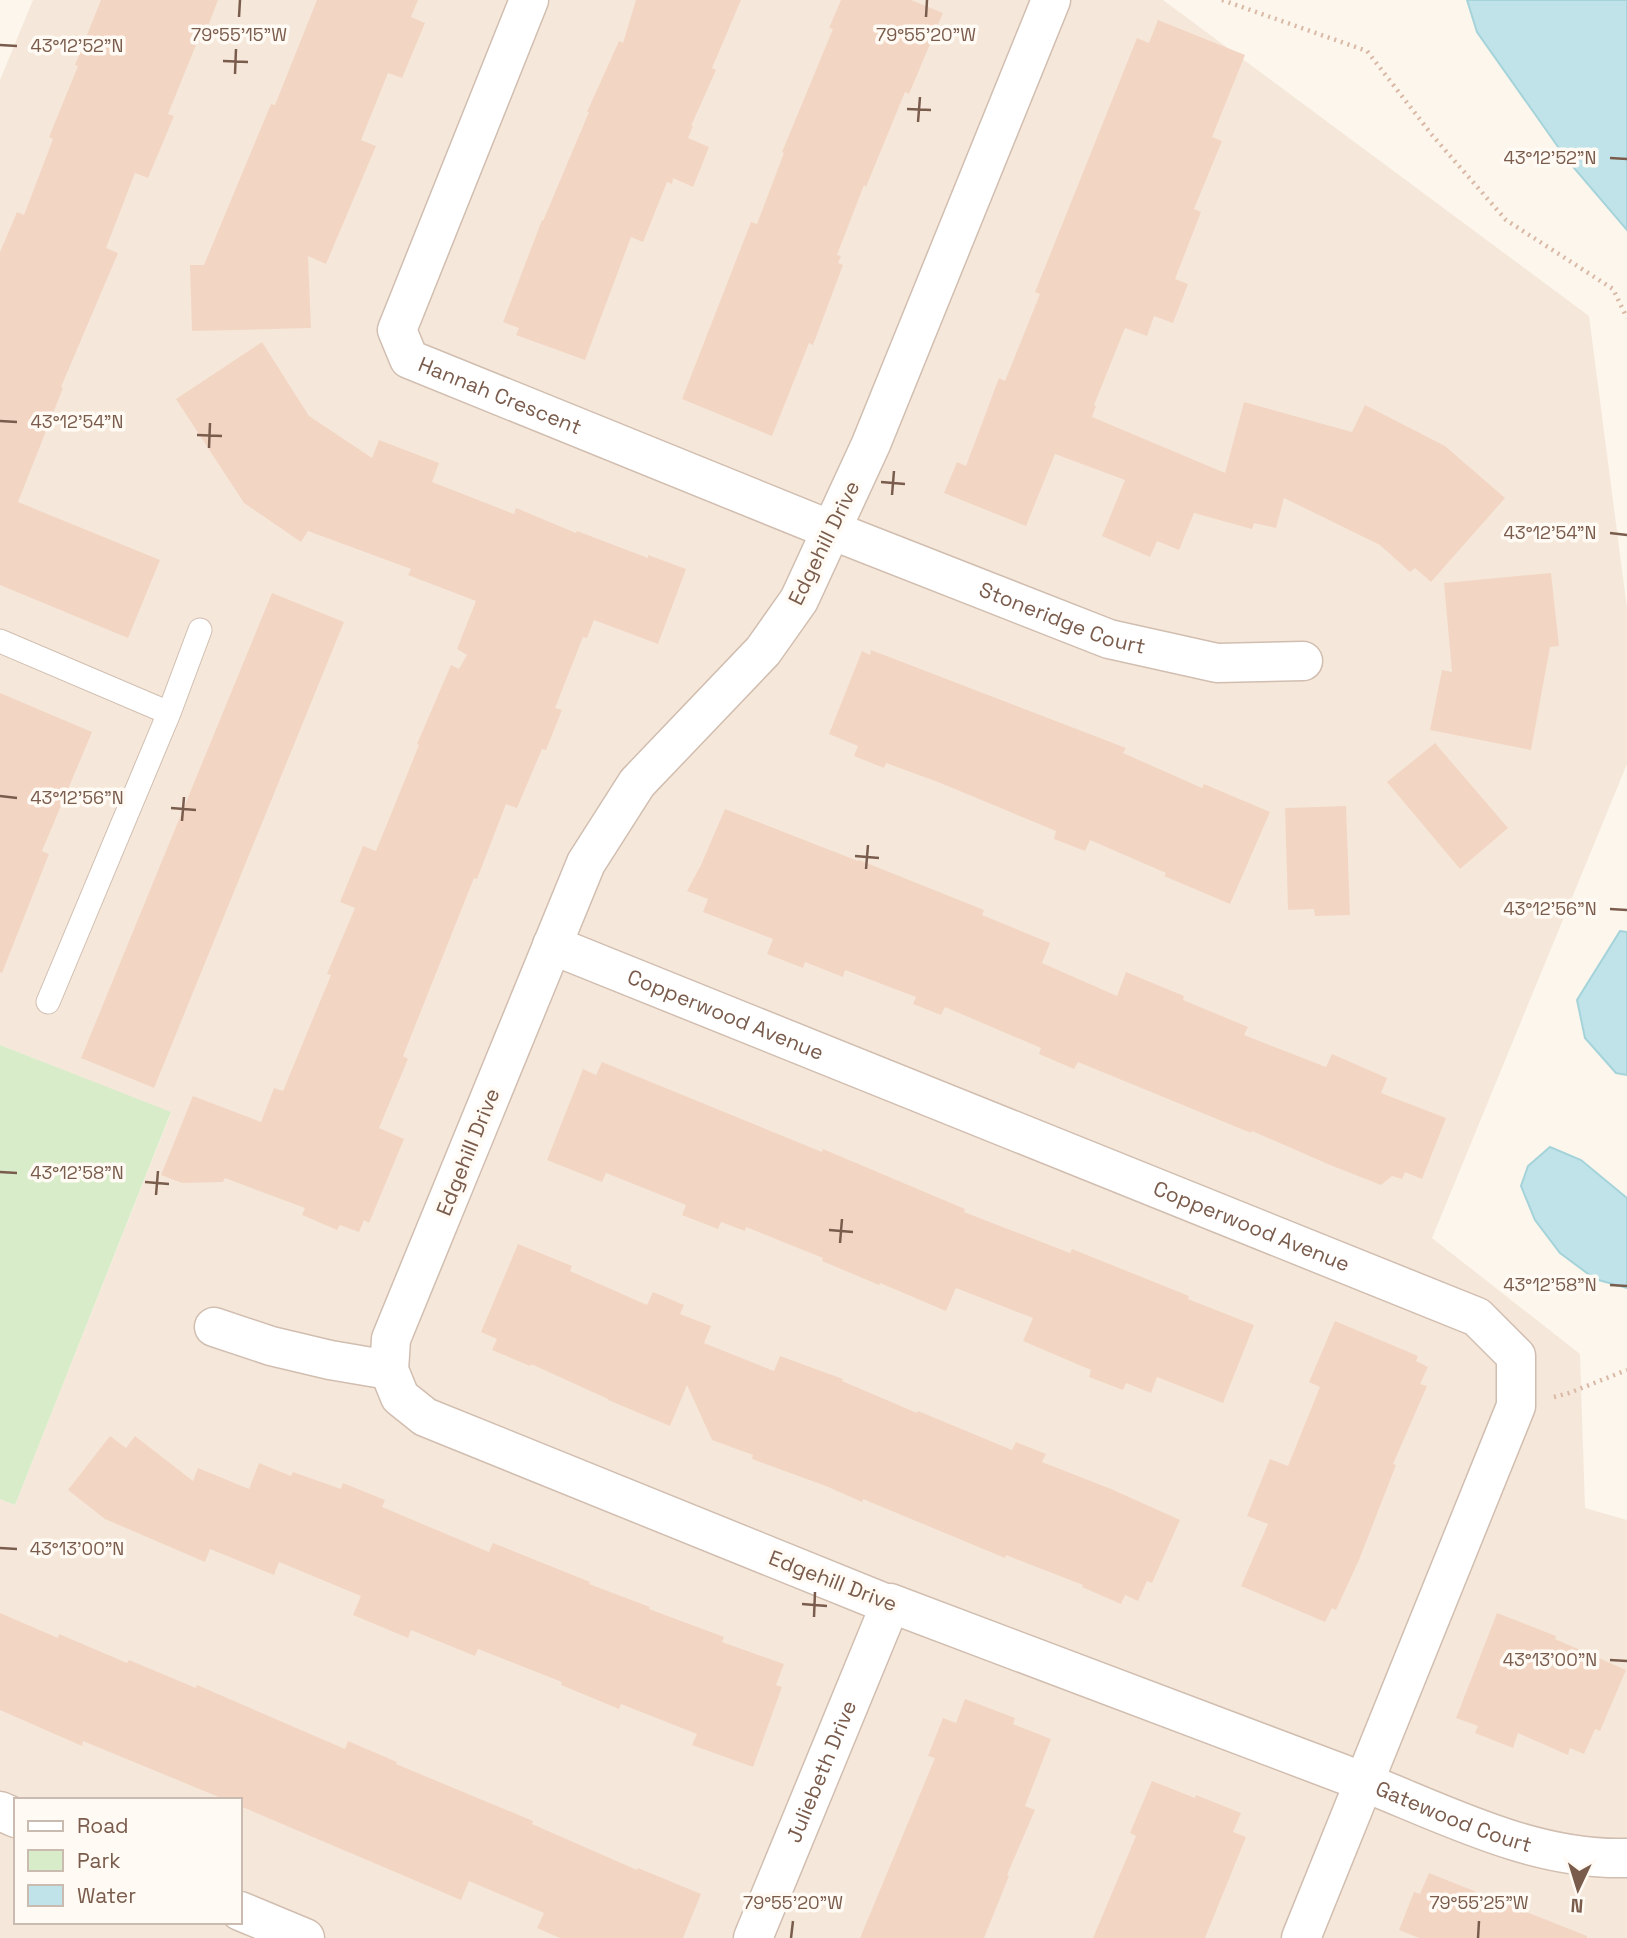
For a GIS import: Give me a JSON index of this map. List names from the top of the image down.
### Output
{
  "streets": {
    "street": [
      "Hannah Crescent",
      "Edgehill Drive",
      "Stoneridge Court",
      "Copperwood Avenue",
      "Juliebeth Drive",
      "Gatewood Court"
    ]
  },
  "crossings": [
    ["Hannah Crescent", "Edgehill Drive"],
    ["Hannah Crescent", "Stoneridge Court"],
    ["Edgehill Drive", "Stoneridge Court"],
    ["Edgehill Drive", "Copperwood Avenue"],
    ["Edgehill Drive", "Juliebeth Drive"],
    ["Edgehill Drive", "Gatewood Court"],
    ["Copperwood Avenue", "Gatewood Court"]
  ],
  "legend": ["Road", "Park", "Water"],
  "north": "bottom",
  "coordinates": [
    "79°55'15\"W",
    "79°55'20\"W",
    "43°12'52\"N",
    "43°12'54\"N",
    "43°12'56\"N",
    "43°12'58\"N",
    "43°13'00\"N",
    "79°55'25\"W"
  ]
}
